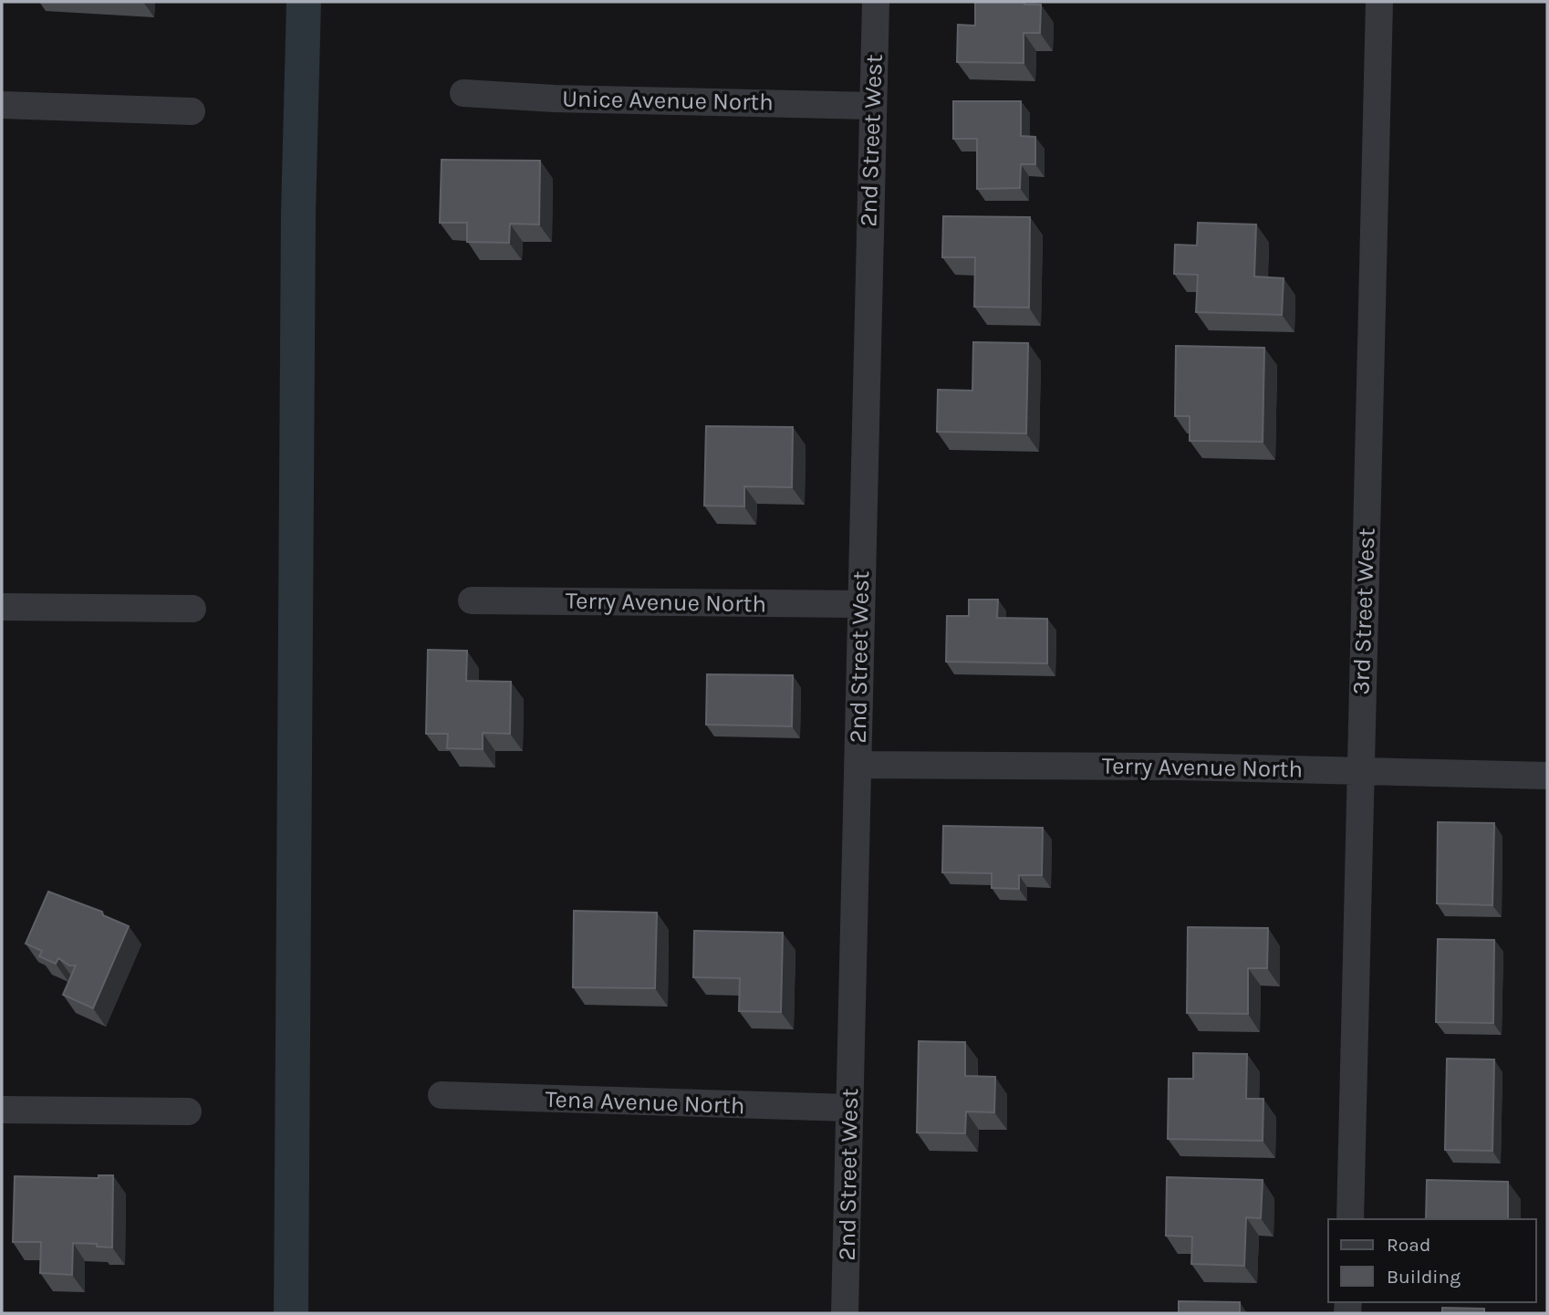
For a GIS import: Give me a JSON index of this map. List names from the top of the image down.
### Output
{
  "streets": {
    "street": [
      "Unice Avenue North",
      "2nd Street West",
      "Terry Avenue North",
      "3rd Street West",
      "Tena Avenue North"
    ]
  },
  "crossings": [
    ["Unice Avenue North", "2nd Street West"],
    ["2nd Street West", "Terry Avenue North"],
    ["2nd Street West", "Tena Avenue North"],
    ["Terry Avenue North", "3rd Street West"]
  ],
  "legend": ["Road", "Building"]
}
